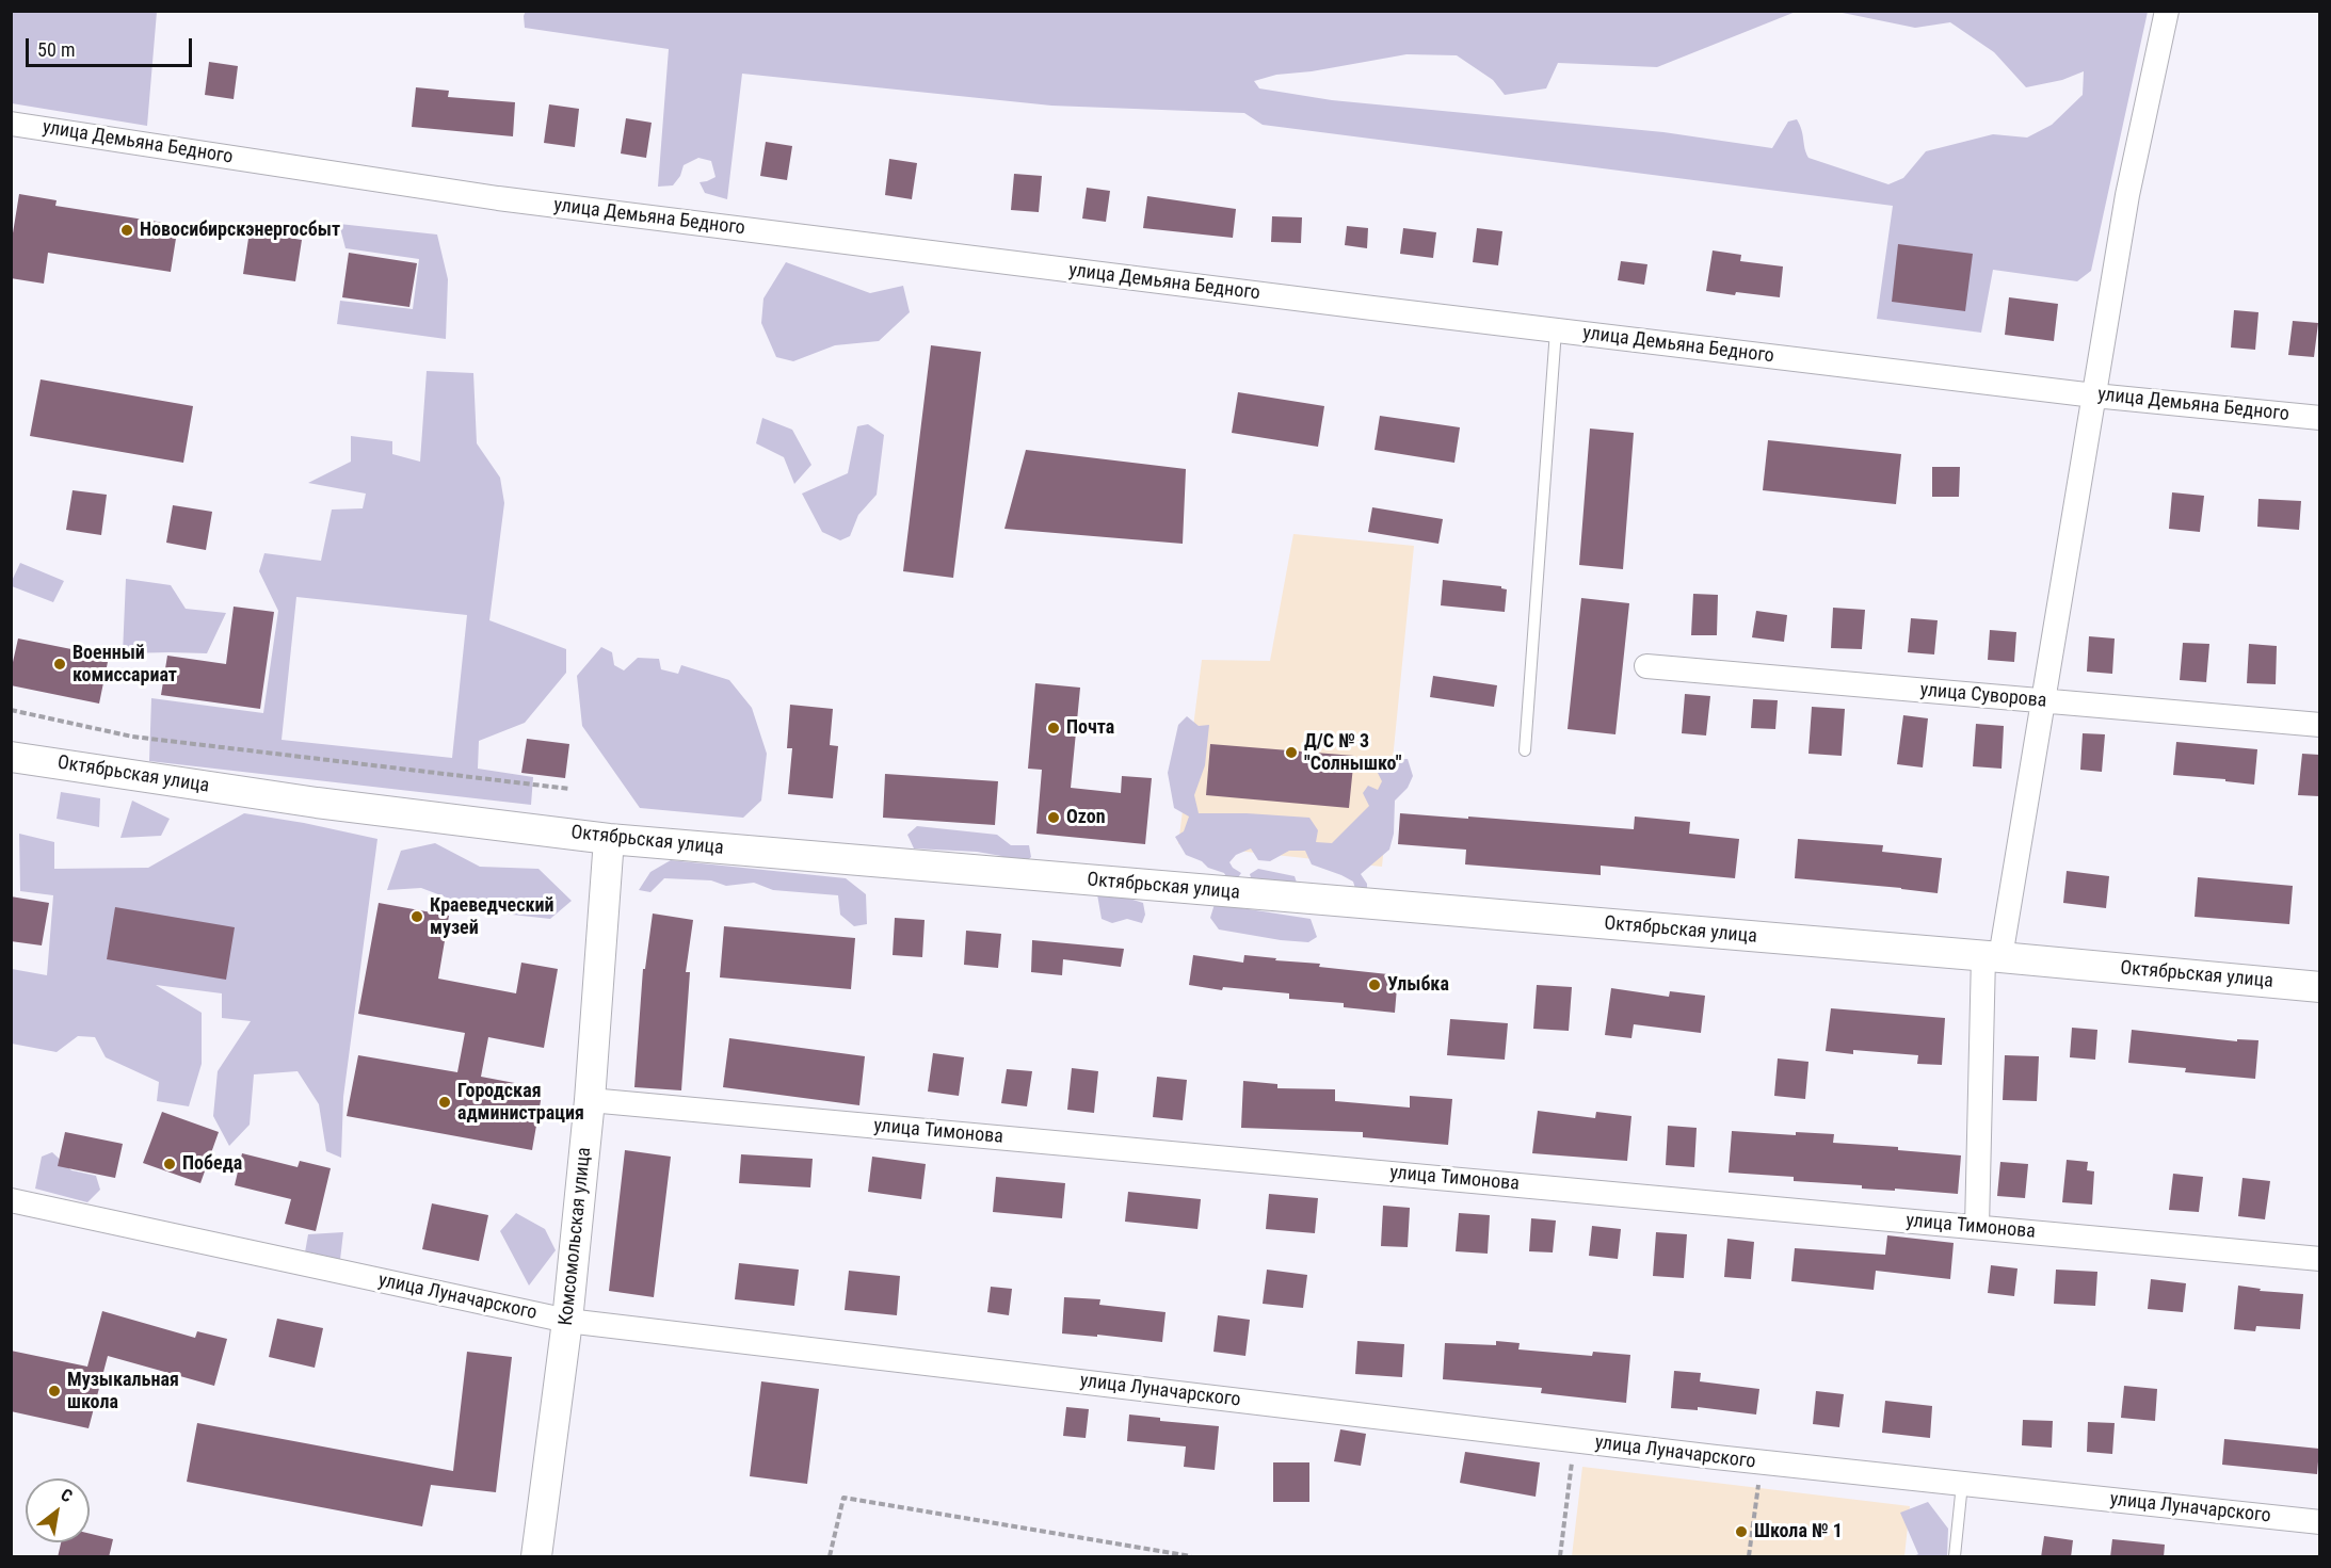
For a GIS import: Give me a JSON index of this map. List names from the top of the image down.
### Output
{
  "streets": {
    "street": [
      "улица Демьяна Бедного",
      "улица Суворова",
      "Октябрьская улица",
      "улица Тимонова",
      "Комсомольская улица",
      "улица Луначарского"
    ]
  },
  "crossings": [
    ["Октябрьская улица", "Комсомольская улица"],
    ["улица Тимонова", "Комсомольская улица"],
    ["Комсомольская улица", "улица Луначарского"]
  ],
  "places": [
    "Новосибирскэнергосбыт",
    "Военный комиссариат",
    "Почта",
    "Д/С № 3 \"Солнышко\"",
    "Ozon",
    "Краеведческий музей",
    "Улыбка",
    "Городская администрация",
    "Победа",
    "Музыкальная школа",
    "Школа № 1"
  ],
  "scale_bar": "50 m",
  "north": "top right"
}
